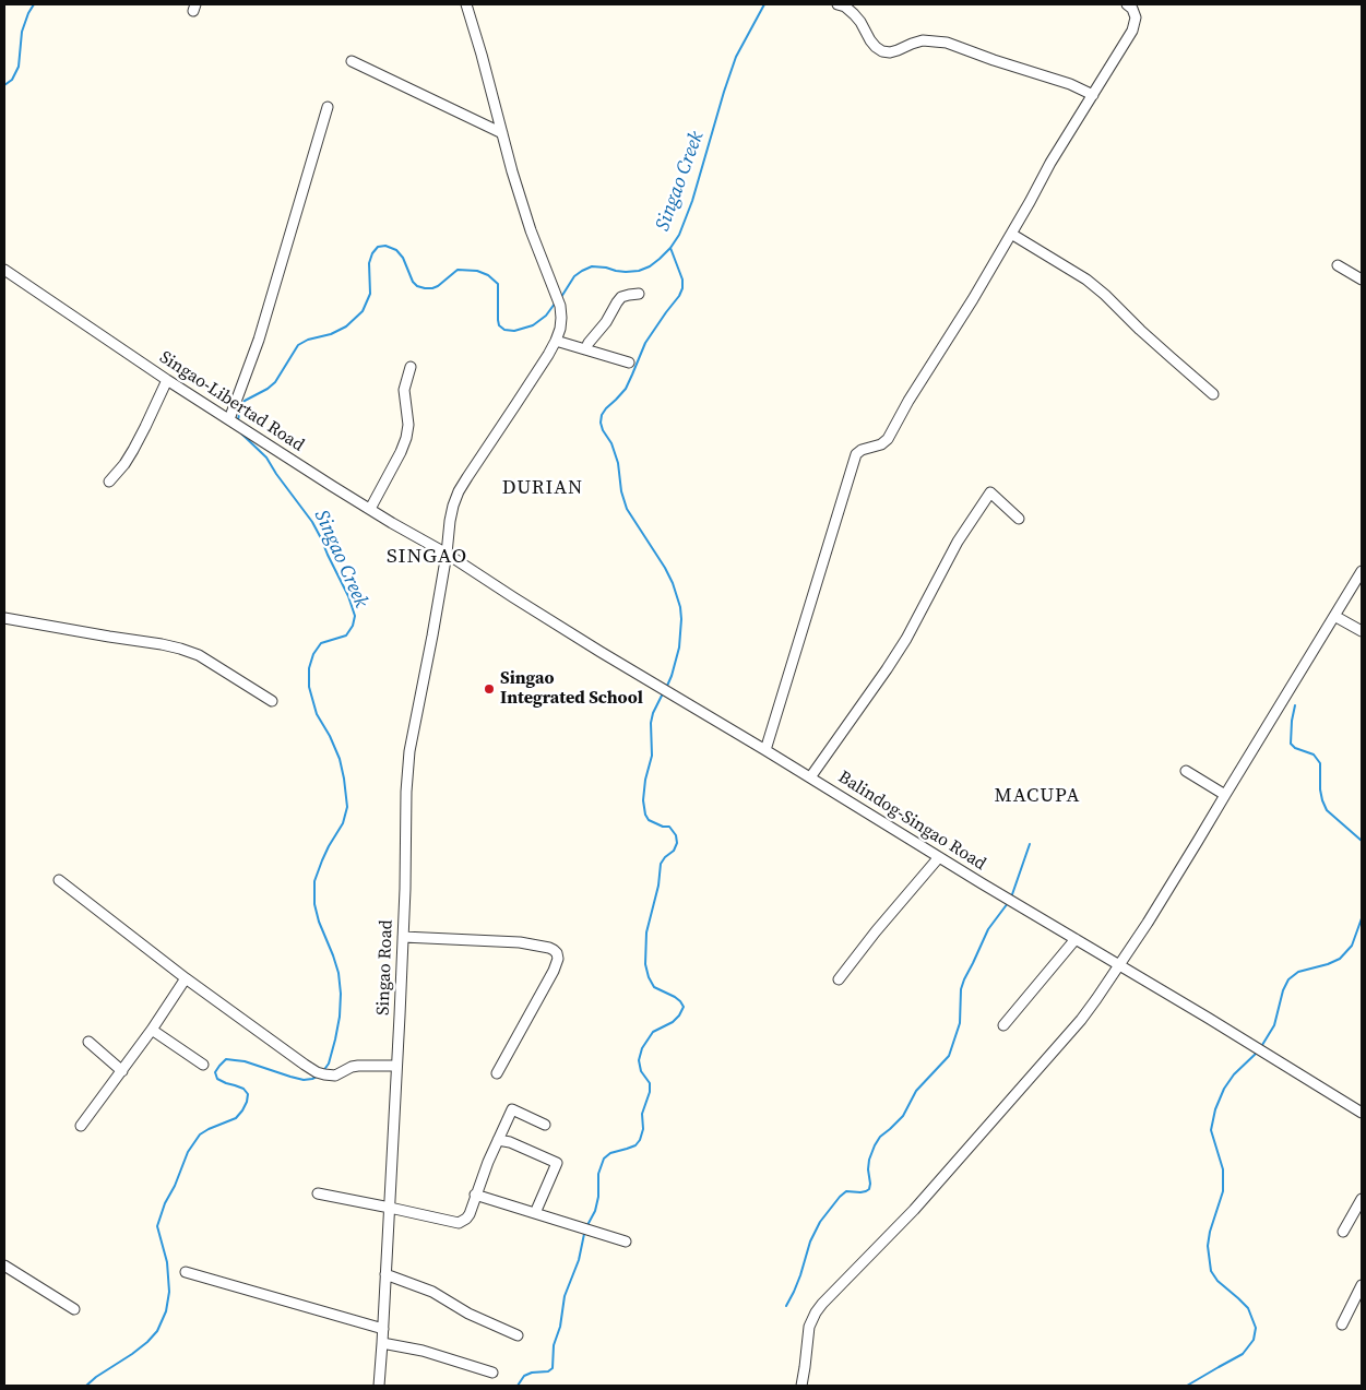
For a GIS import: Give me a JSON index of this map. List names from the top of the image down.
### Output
{
  "streets": {
    "street": ["Singao-Libertad Road", "Balindog-Singao Road", "Singao Road"]
  },
  "crossings": [
    ["Singao-Libertad Road", "Balindog-Singao Road"],
    ["Singao-Libertad Road", "Singao Road"],
    ["Balindog-Singao Road", "Singao Road"]
  ],
  "districts": ["DURIAN", "SINGAO", "MACUPA"],
  "water": ["Singao Creek"],
  "places": ["Singao Integrated School"]
}
